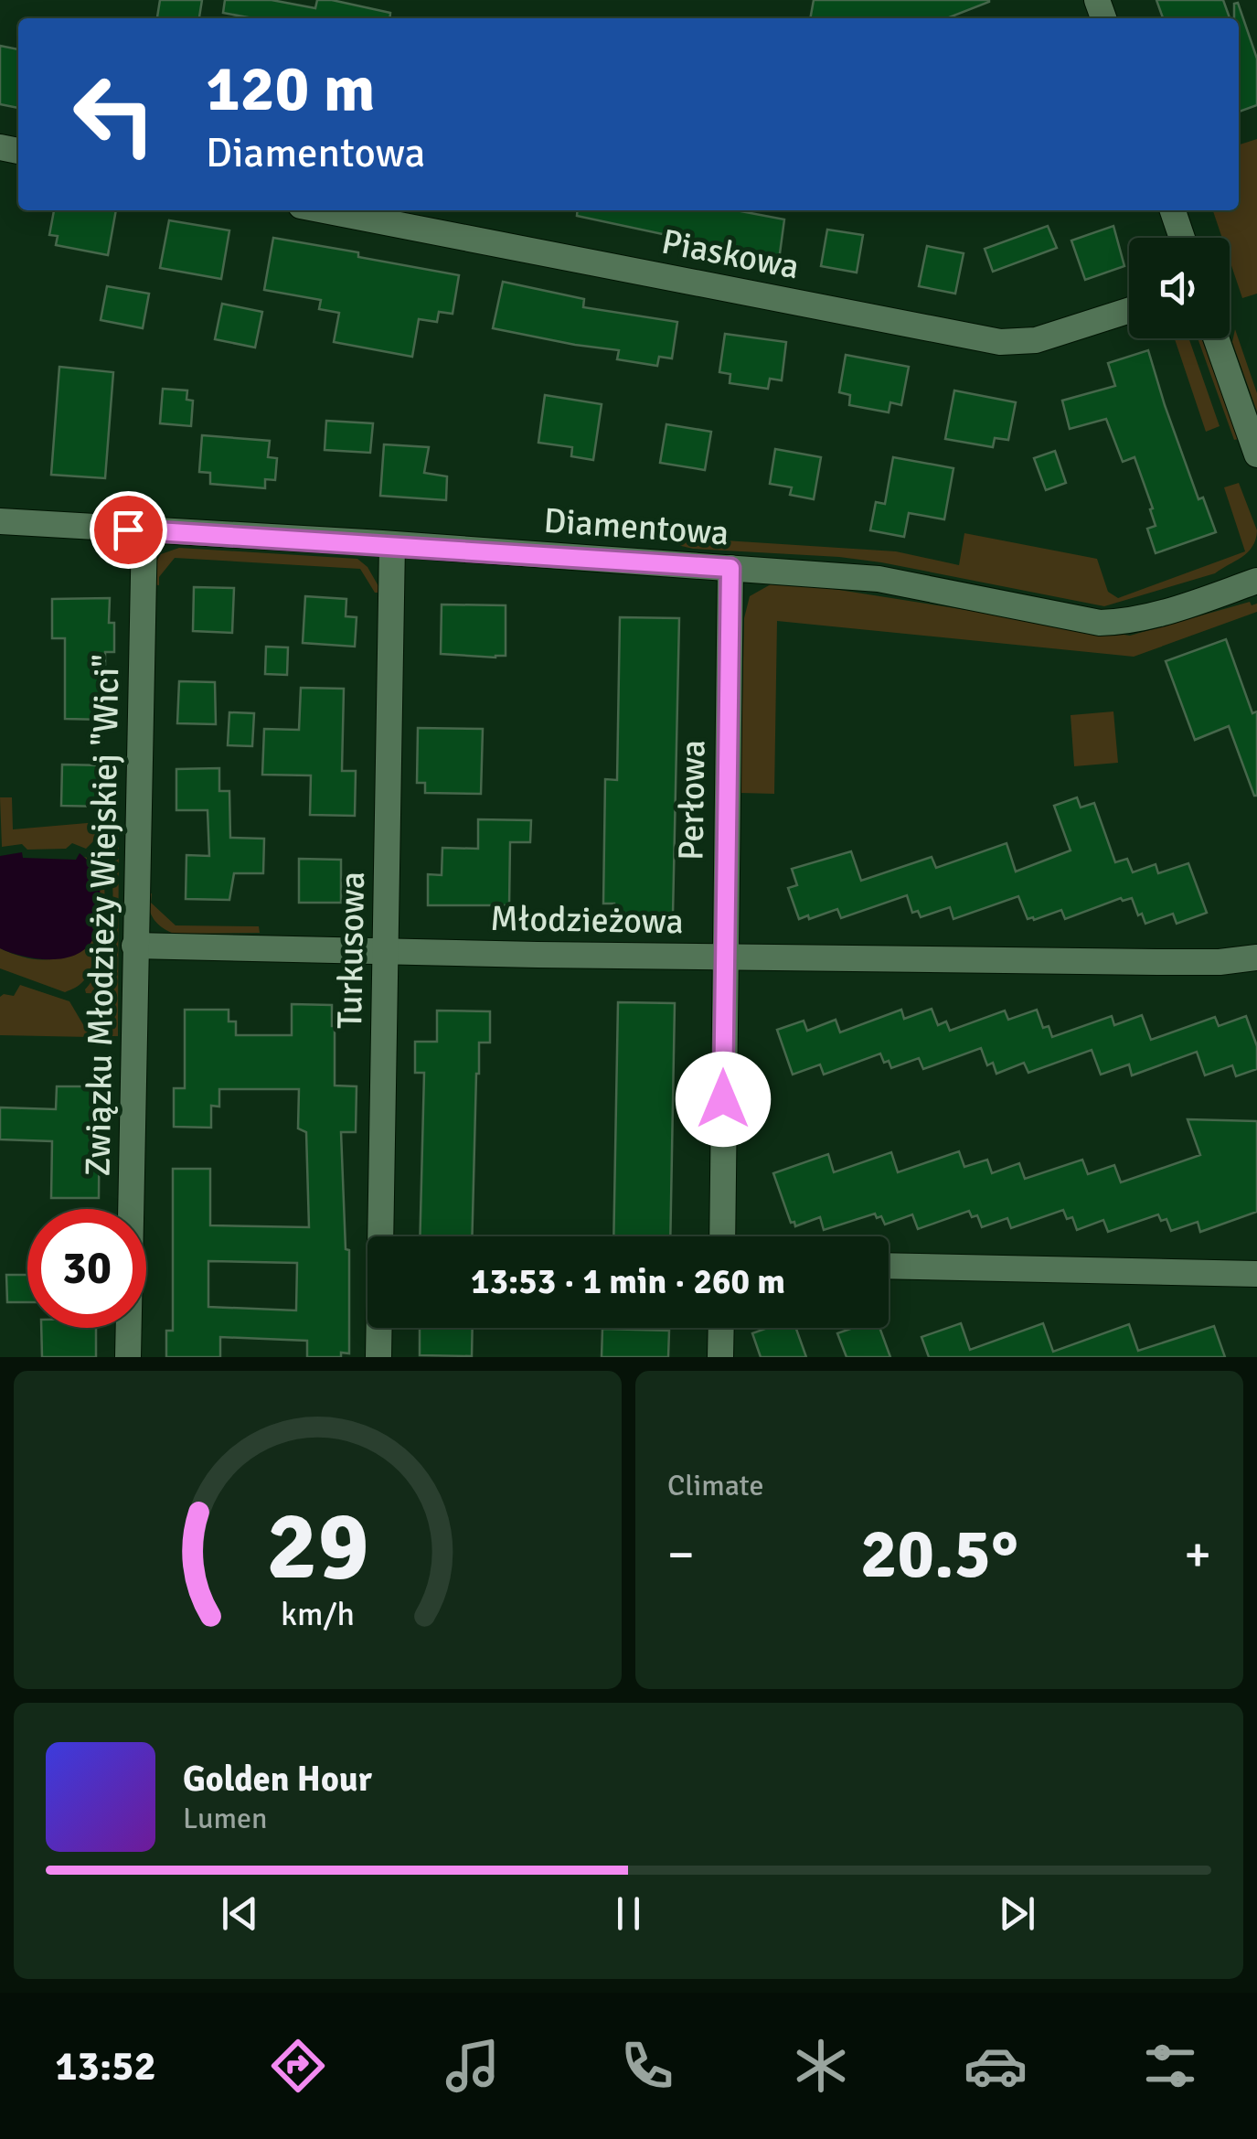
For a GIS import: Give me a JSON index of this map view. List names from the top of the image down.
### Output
{
  "streets": {
    "street": [
      "Piaskowa",
      "Diamentowa",
      "Perłowa",
      "Związku Młodzieży Wiejskiej \"Wici\"",
      "Młodzieżowa",
      "Turkusowa"
    ]
  },
  "crossings": [
    ["Diamentowa", "Perłowa"],
    ["Diamentowa", "Związku Młodzieży Wiejskiej \"Wici\""],
    ["Diamentowa", "Turkusowa"],
    ["Perłowa", "Młodzieżowa"],
    ["Związku Młodzieży Wiejskiej \"Wici\"", "Młodzieżowa"],
    ["Młodzieżowa", "Turkusowa"]
  ],
  "page": {
    "turn": ["120 m", "Diamentowa"],
    "limit": "30",
    "trip": "13:53 · 1 min · 260 m",
    "tile": "Climate",
    "heat": ["−", "20.5°", "+"],
    "song": ["Golden Hour", "Lumen"],
    "tabs": "13:52",
    "gauge": ["29", "km/h"]
  }
}
